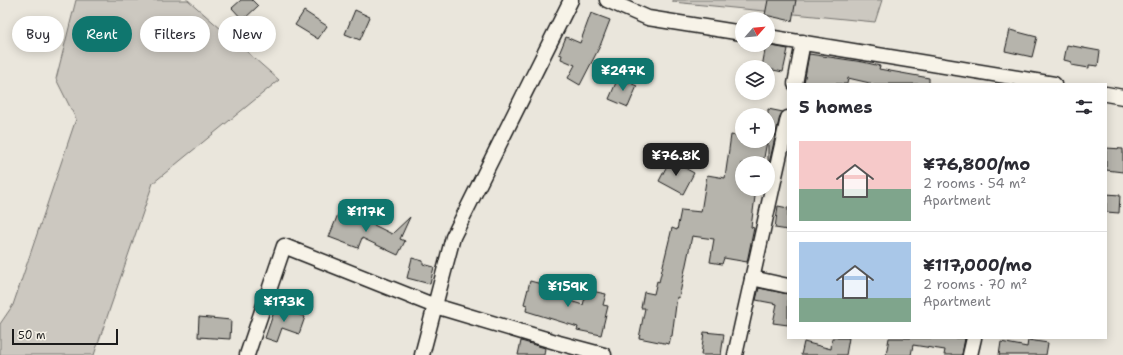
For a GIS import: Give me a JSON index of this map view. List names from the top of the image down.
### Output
{
  "scale_bar": "50 m",
  "north": "top right",
  "page": {
    "map_buttons": ["+", "−"],
    "chip": [
      "Buy",
      "Rent",
      "Filters",
      "New"
    ],
    "price": [
      "¥247K",
      "¥76.8K",
      "¥117K",
      "¥159K",
      "¥173K"
    ],
    "heading": "5 homes",
    "list": [
      {
        "name": "¥76,800/mo",
        "note": "2 rooms · 54 m² · Apartment"
      },
      {
        "name": "¥117,000/mo",
        "note": "2 rooms · 70 m² · Apartment"
      }
    ],
    "scale": "50 m"
  }
}
